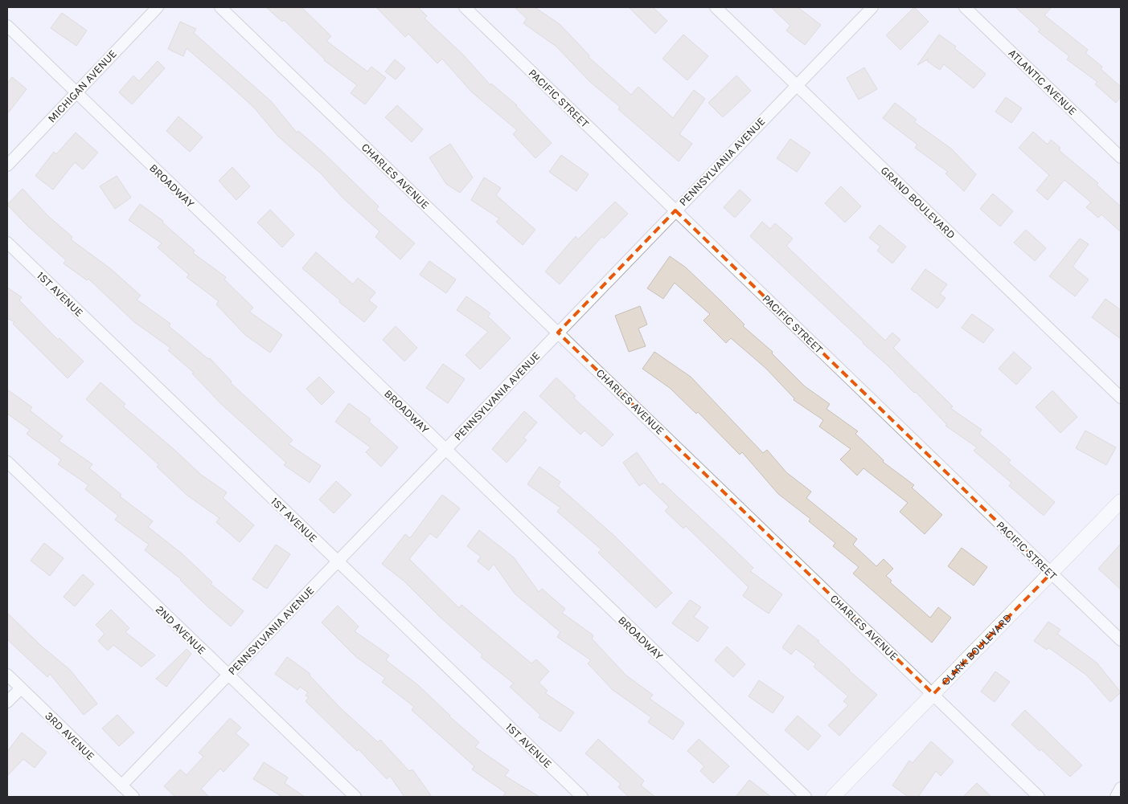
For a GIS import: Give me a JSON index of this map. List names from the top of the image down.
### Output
{
  "streets": {
    "street": [
      "ATLANTIC AVENUE",
      "MICHIGAN AVENUE",
      "PACIFIC STREET",
      "PENNSYLVANIA AVENUE",
      "CHARLES AVENUE",
      "BROADWAY",
      "GRAND BOULEVARD",
      "1ST AVENUE",
      "2ND AVENUE",
      "CLARK BOULEVARD",
      "3RD AVENUE"
    ]
  },
  "crossings": [
    ["MICHIGAN AVENUE", "BROADWAY"],
    ["PACIFIC STREET", "PENNSYLVANIA AVENUE"],
    ["PACIFIC STREET", "CLARK BOULEVARD"],
    ["PENNSYLVANIA AVENUE", "CHARLES AVENUE"],
    ["PENNSYLVANIA AVENUE", "BROADWAY"],
    ["PENNSYLVANIA AVENUE", "GRAND BOULEVARD"],
    ["PENNSYLVANIA AVENUE", "1ST AVENUE"],
    ["PENNSYLVANIA AVENUE", "2ND AVENUE"],
    ["PENNSYLVANIA AVENUE", "3RD AVENUE"],
    ["CHARLES AVENUE", "CLARK BOULEVARD"]
  ]
}
